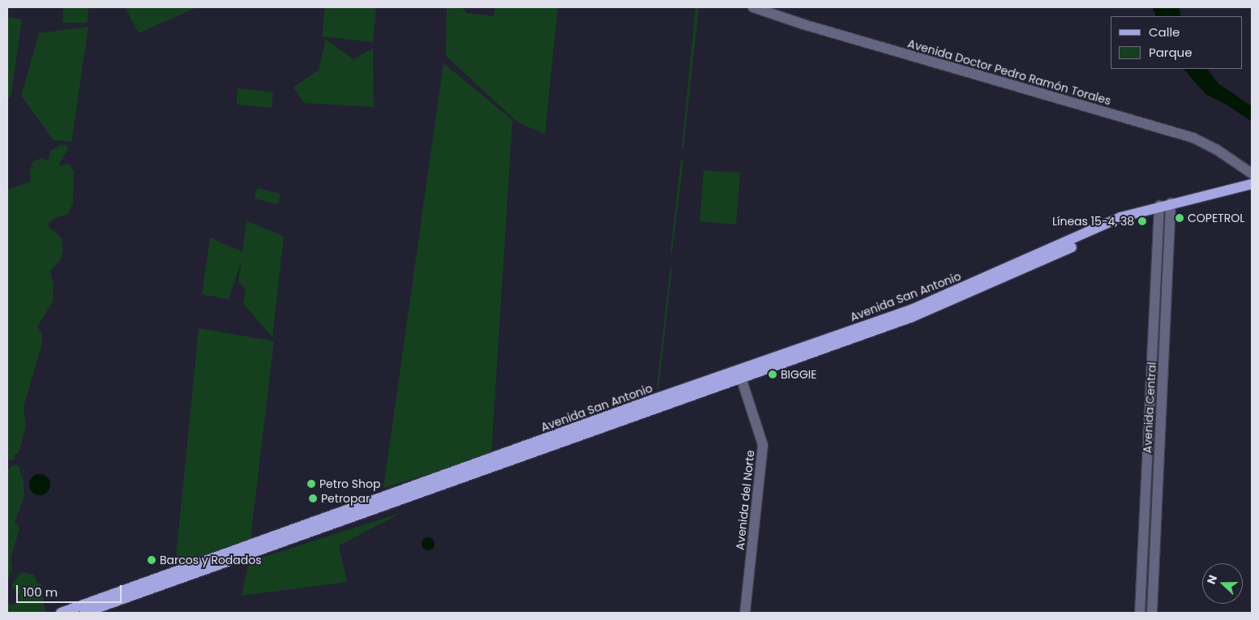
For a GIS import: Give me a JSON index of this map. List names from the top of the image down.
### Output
{
  "streets": {
    "main road": ["Avenida San Antonio"],
    "street": ["Avenida Doctor Pedro Ramón Torales", "Avenida Central", "Avenida del Norte"]
  },
  "crossings": [
    ["Avenida San Antonio", "Avenida Central"],
    ["Avenida San Antonio", "Avenida del Norte"]
  ],
  "places": [
    "COPETROL",
    "Líneas 15-4, 38",
    "BIGGIE",
    "Petro Shop",
    "Petropar",
    "Barcos y Rodados"
  ],
  "legend": ["Calle", "Parque"],
  "scale_bar": "100 m",
  "north": "left"
}
